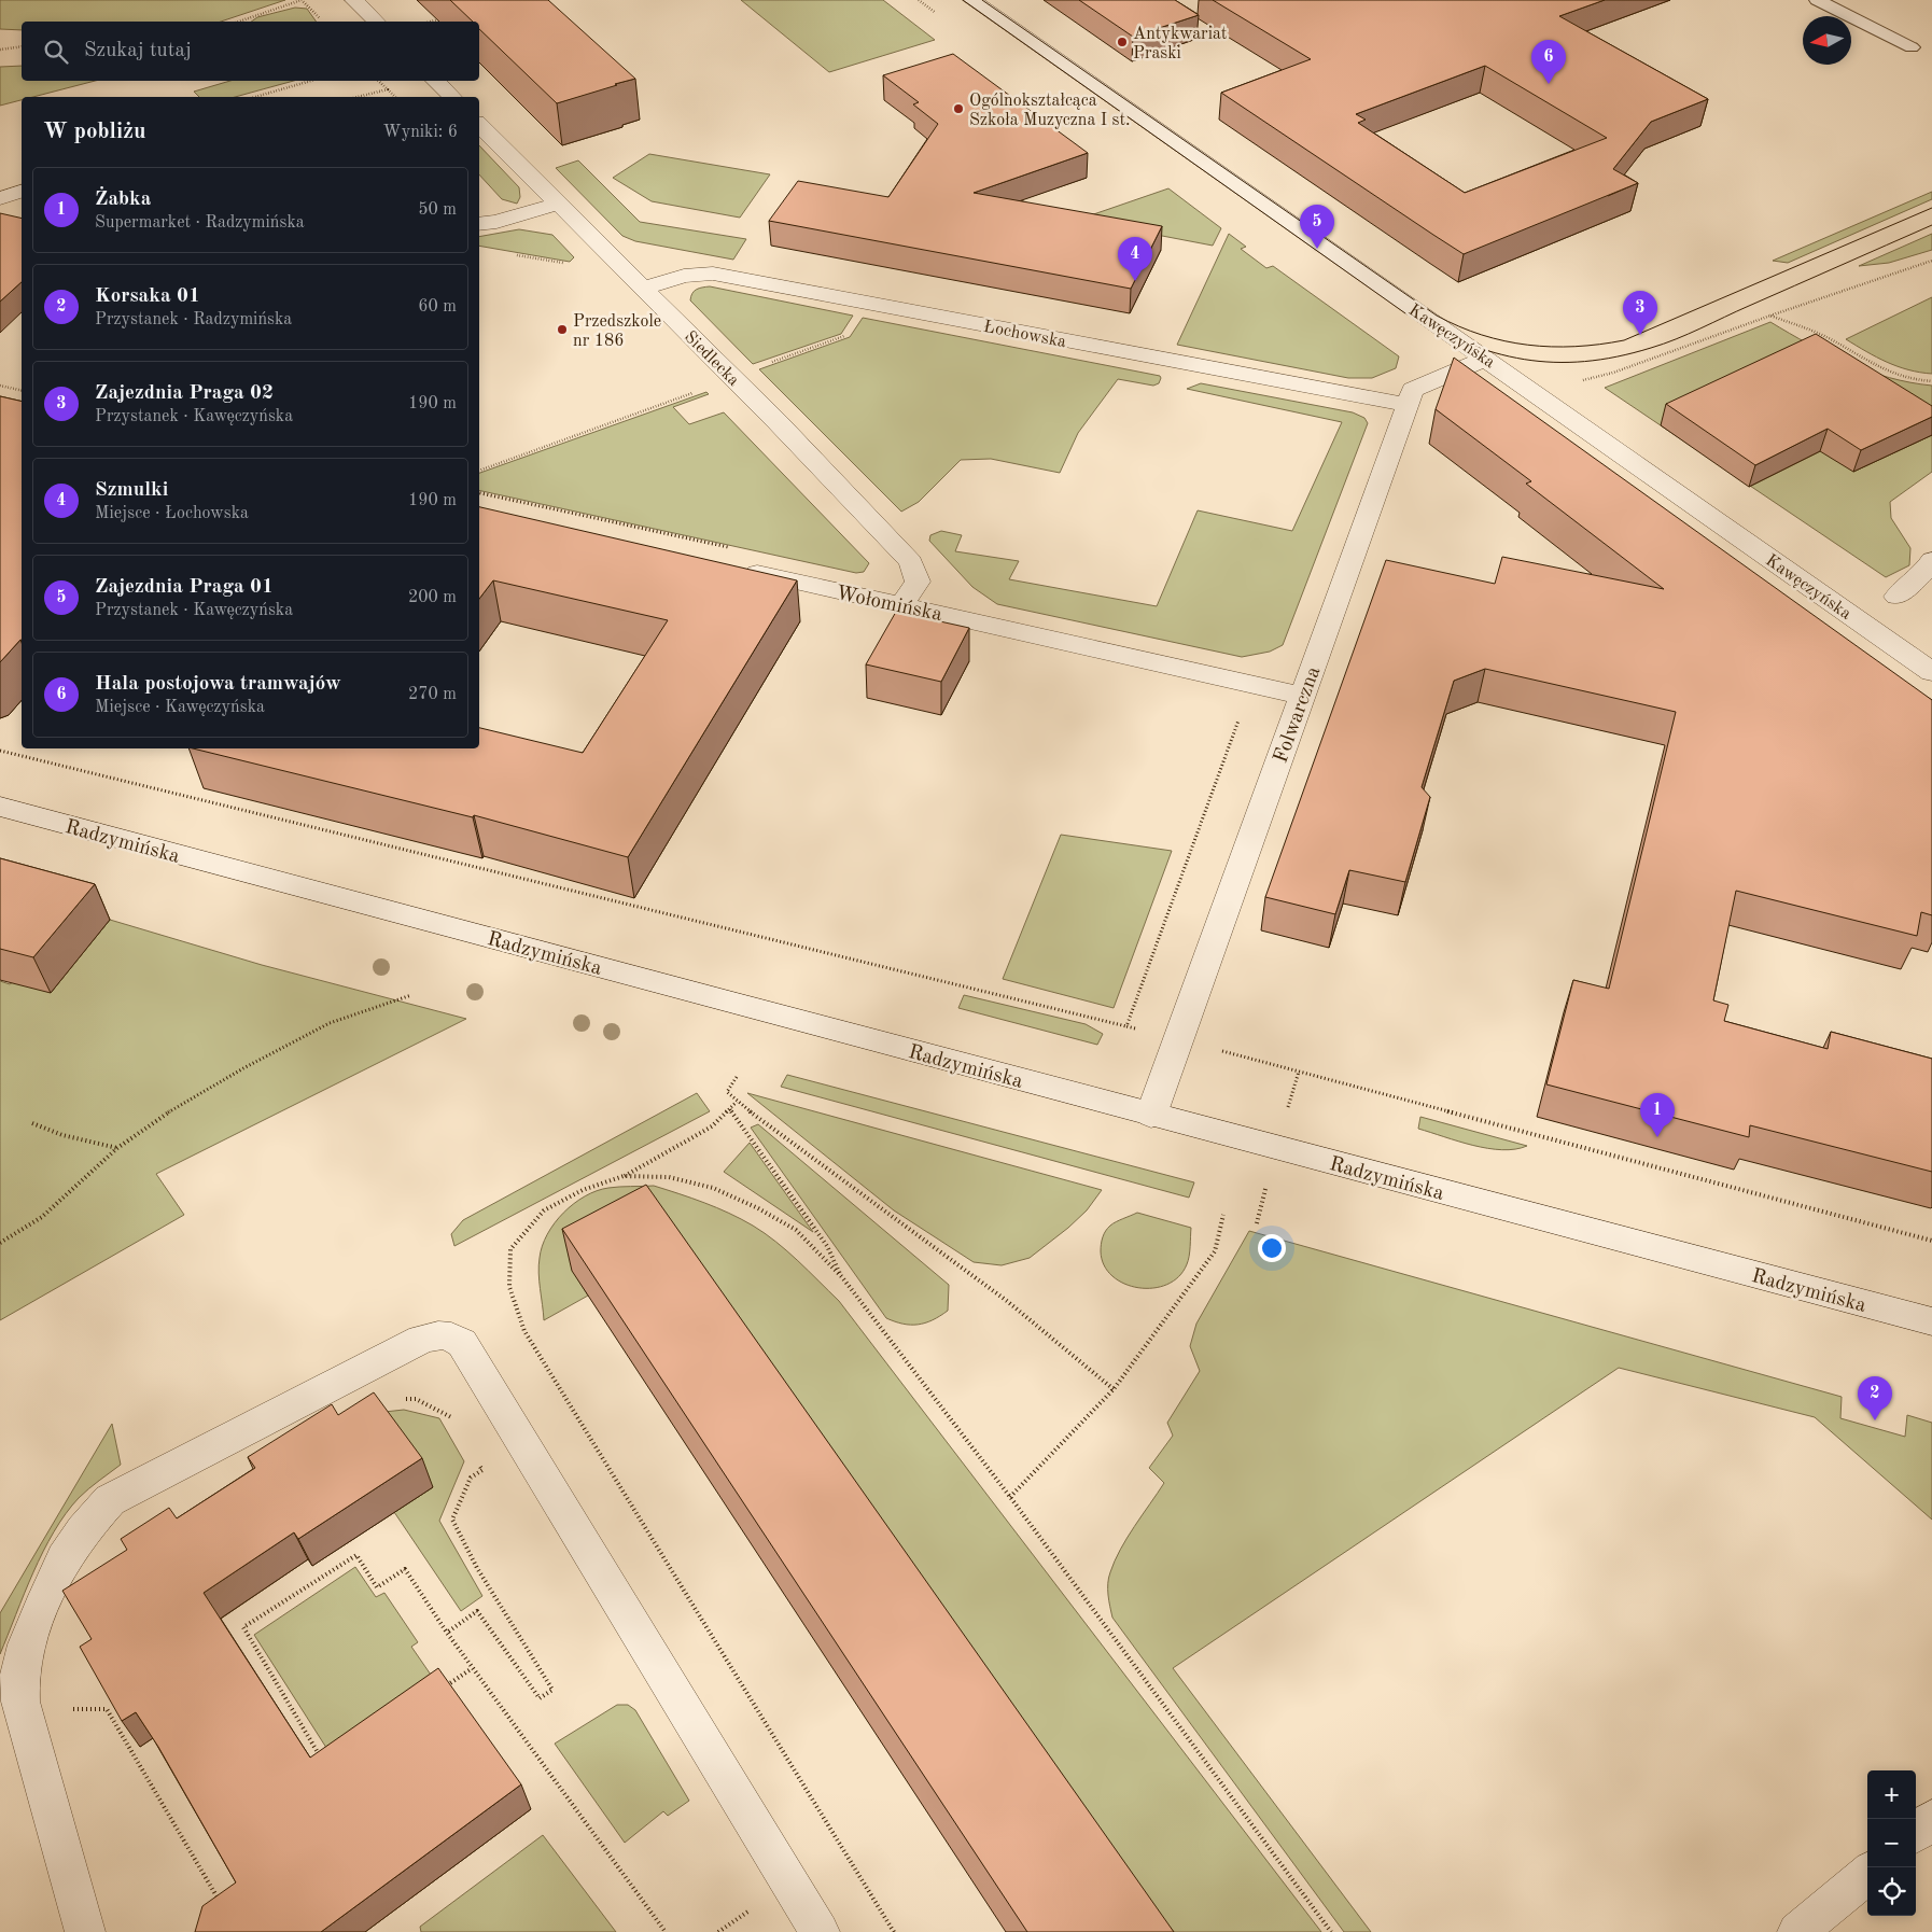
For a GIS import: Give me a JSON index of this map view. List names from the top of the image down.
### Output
{
  "streets": {
    "street": [
      "Łochowska",
      "Kawęczyńska",
      "Siedlecka",
      "Wołomińska",
      "Folwarczna",
      "Radzymińska"
    ]
  },
  "crossings": [
    ["Łochowska", "Siedlecka"],
    ["Łochowska", "Folwarczna"],
    ["Kawęczyńska", "Folwarczna"],
    ["Siedlecka", "Wołomińska"],
    ["Wołomińska", "Folwarczna"],
    ["Folwarczna", "Radzymińska"]
  ],
  "places": ["Antykwariat Praski", "Ogólnokształcąca Szkoła Muzyczna I st.", "Przedszkole nr 186"],
  "north": "left",
  "page": {
    "search": "Szukaj tutaj",
    "pins": [
      "6",
      "5",
      "4",
      "3",
      "1",
      "2"
    ],
    "heading": ["W pobliżu", "Wyniki: 6"],
    "list": [
      {
        "mark": "1",
        "name": "Żabka",
        "note": "Supermarket · Radzymińska",
        "value": "50 m"
      },
      {
        "mark": "2",
        "name": "Korsaka 01",
        "note": "Przystanek · Radzymińska",
        "value": "60 m"
      },
      {
        "mark": "3",
        "name": "Zajezdnia Praga 02",
        "note": "Przystanek · Kawęczyńska",
        "value": "190 m"
      },
      {
        "mark": "4",
        "name": "Szmulki",
        "note": "Miejsce · Łochowska",
        "value": "190 m"
      },
      {
        "mark": "5",
        "name": "Zajezdnia Praga 01",
        "note": "Przystanek · Kawęczyńska",
        "value": "200 m"
      },
      {
        "mark": "6",
        "name": "Hala postojowa tramwajów",
        "note": "Miejsce · Kawęczyńska",
        "value": "270 m"
      }
    ],
    "map_buttons": ["+", "−"]
  }
}
